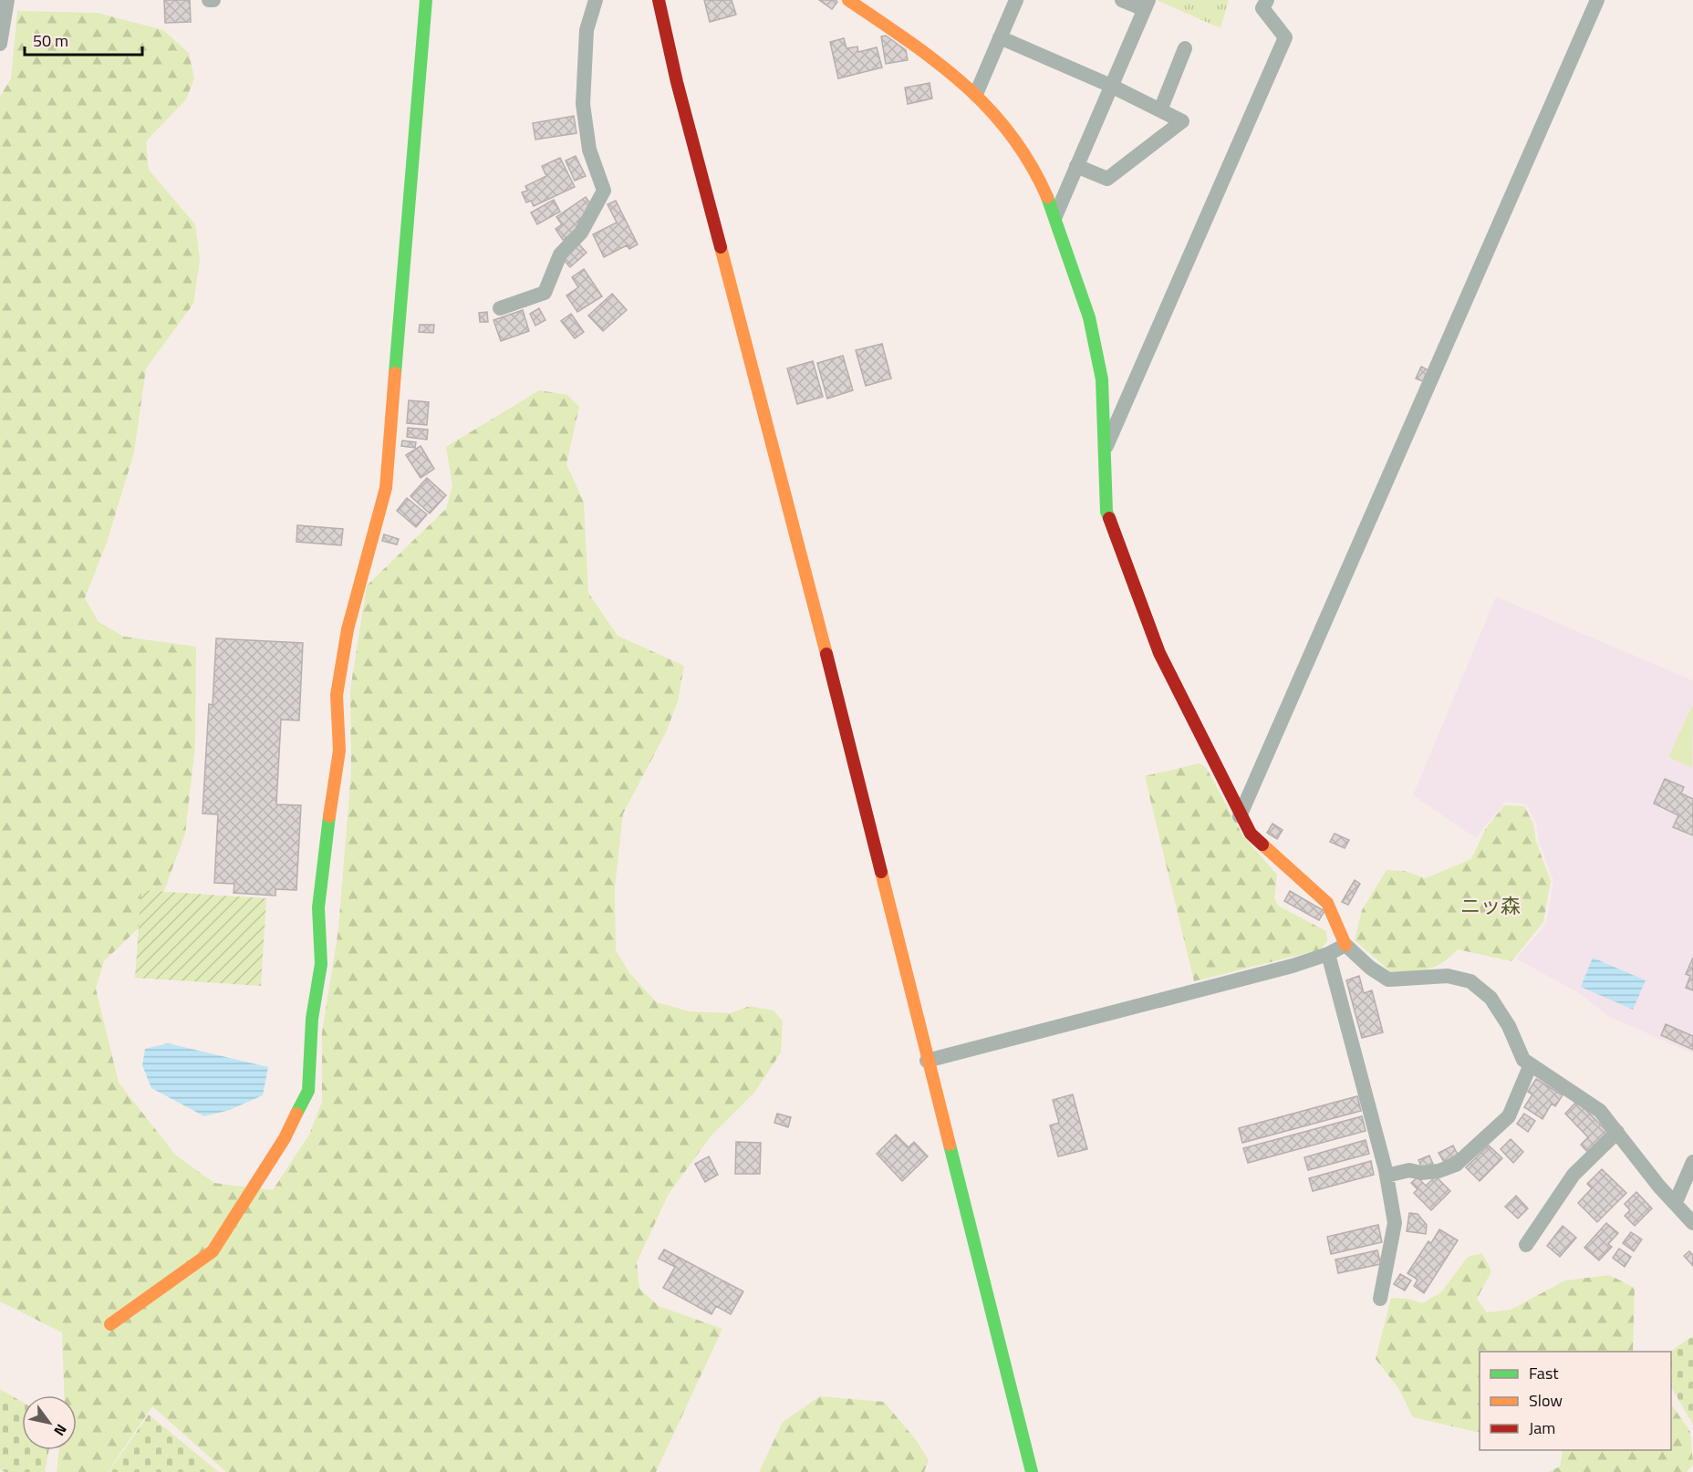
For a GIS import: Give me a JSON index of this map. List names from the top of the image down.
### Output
{
  "parks": ["ニッ森"],
  "legend": ["Fast", "Slow", "Jam"],
  "scale_bar": "50 m",
  "north": "bottom right"
}
